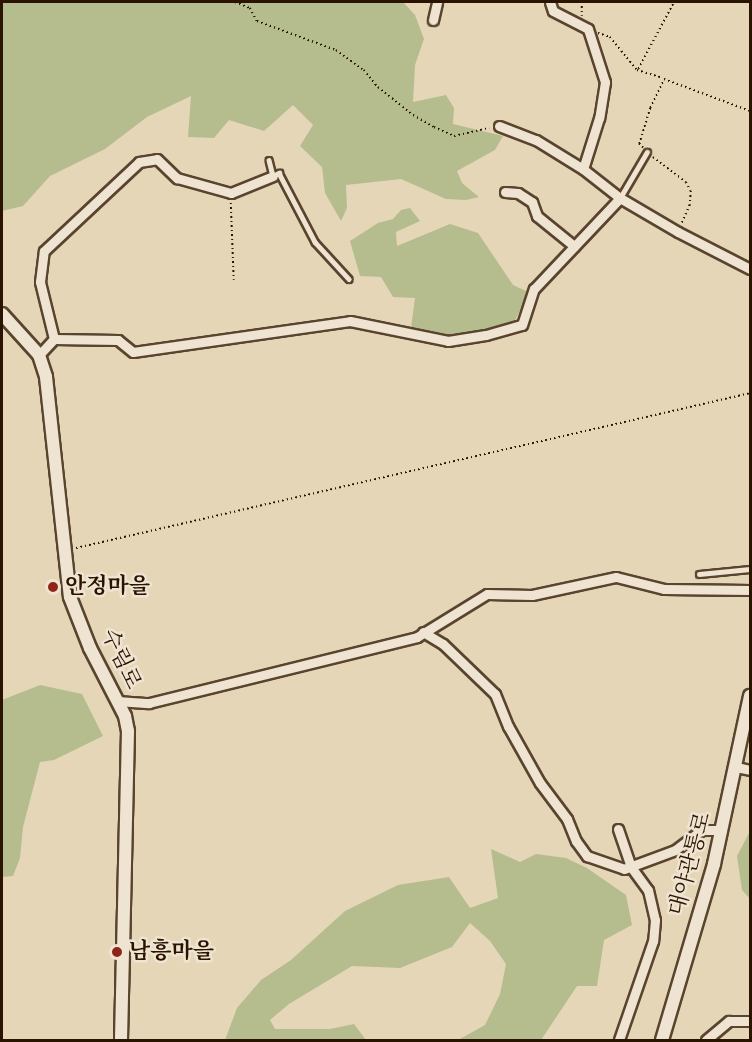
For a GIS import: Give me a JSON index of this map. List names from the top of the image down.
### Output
{
  "streets": {
    "main road": ["수림로", "대야관통로"]
  },
  "places": ["안정마을", "남흥마을"]
}
